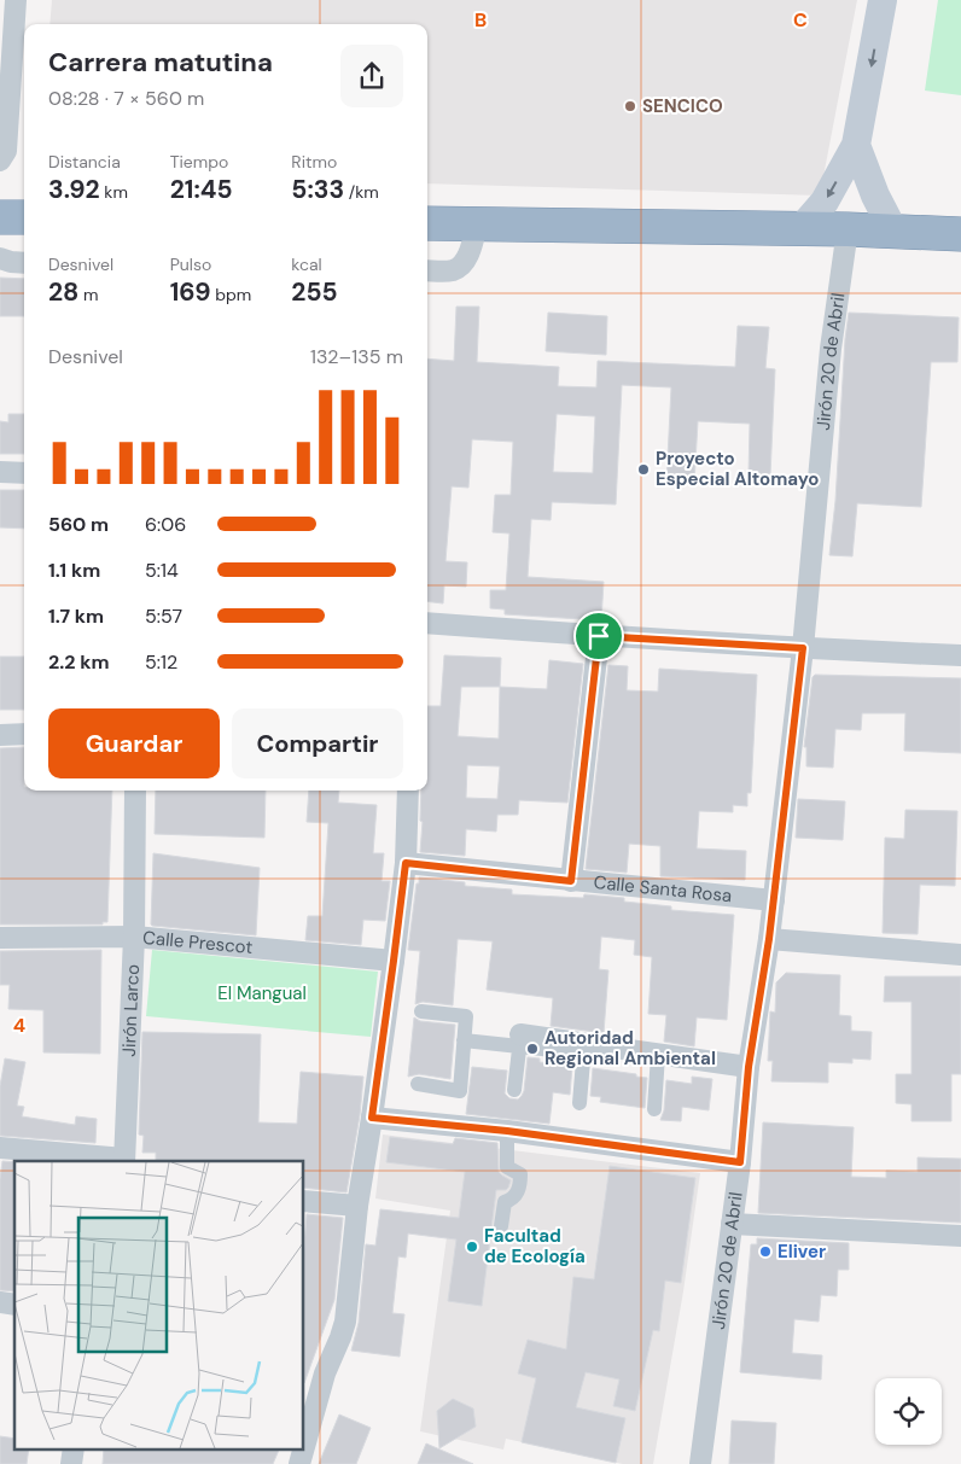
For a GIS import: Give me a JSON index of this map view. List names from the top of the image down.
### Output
{
  "streets": {
    "street": [
      "Jirón 20 de Abril",
      "Calle Santa Rosa",
      "Calle Prescot",
      "Jirón Larco"
    ]
  },
  "crossings": [
    ["Jirón 20 de Abril", "Calle Santa Rosa"],
    ["Calle Prescot", "Jirón Larco"]
  ],
  "parks": ["El Mangual"],
  "places": [
    "SENCICO",
    "Proyecto Especial Altomayo",
    "Autoridad Regional Ambiental",
    "Facultad de Ecología",
    "Eliver"
  ],
  "page": {
    "heading": ["Carrera matutina", "08:28 · 7 × 560 m"],
    "stats": [
      ["Distancia", "3.92 km"],
      ["Tiempo", "21:45"],
      ["Ritmo", "5:33 /km"],
      ["Desnivel", "28 m"],
      ["Pulso", "169 bpm"],
      ["kcal", "255"]
    ],
    "chart": ["Desnivel", "132–135 m"],
    "list": [
      {
        "name": "560 m",
        "note": "6:06"
      },
      {
        "name": "1.1 km",
        "note": "5:14"
      },
      {
        "name": "1.7 km",
        "note": "5:57"
      },
      {
        "name": "2.2 km",
        "note": "5:12"
      }
    ],
    "buttons": ["Guardar", "Compartir"]
  },
  "grid": {
    "columns": ["B", "C"],
    "rows": ["4"]
  }
}
